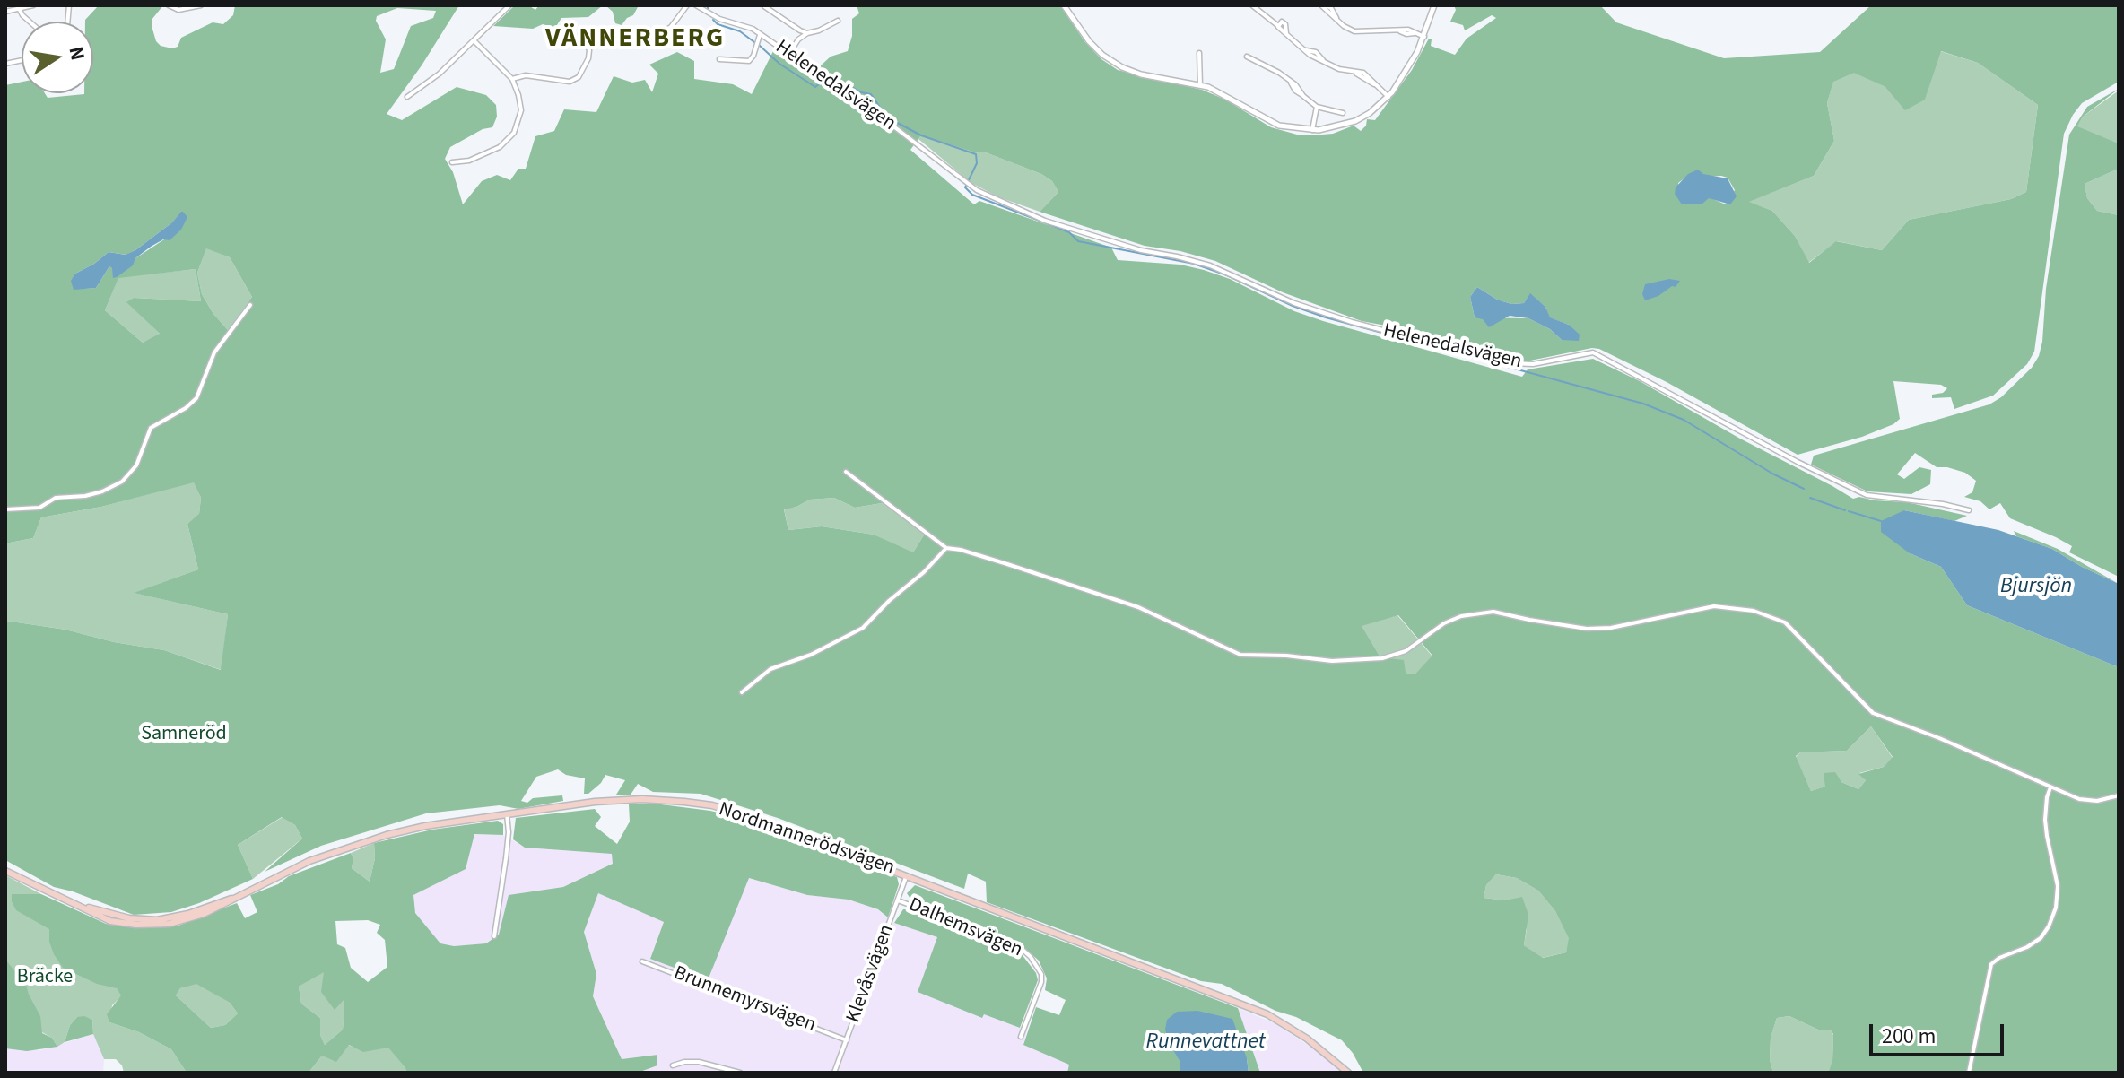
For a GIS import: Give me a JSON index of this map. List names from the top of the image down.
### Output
{
  "streets": {
    "main road": ["Nordmannerödsvägen"],
    "street": [
      "Helenedalsvägen",
      "Dalhemsvägen",
      "Klevåsvägen",
      "Brunnemyrsvägen"
    ]
  },
  "crossings": [
    ["Nordmannerödsvägen", "Klevåsvägen"],
    ["Dalhemsvägen", "Klevåsvägen"],
    ["Klevåsvägen", "Brunnemyrsvägen"]
  ],
  "districts": ["VÄNNERBERG"],
  "water": ["Bjursjön", "Runnevattnet"],
  "parks": ["Samneröd", "Bräcke"],
  "scale_bar": "200 m",
  "north": "right"
}
